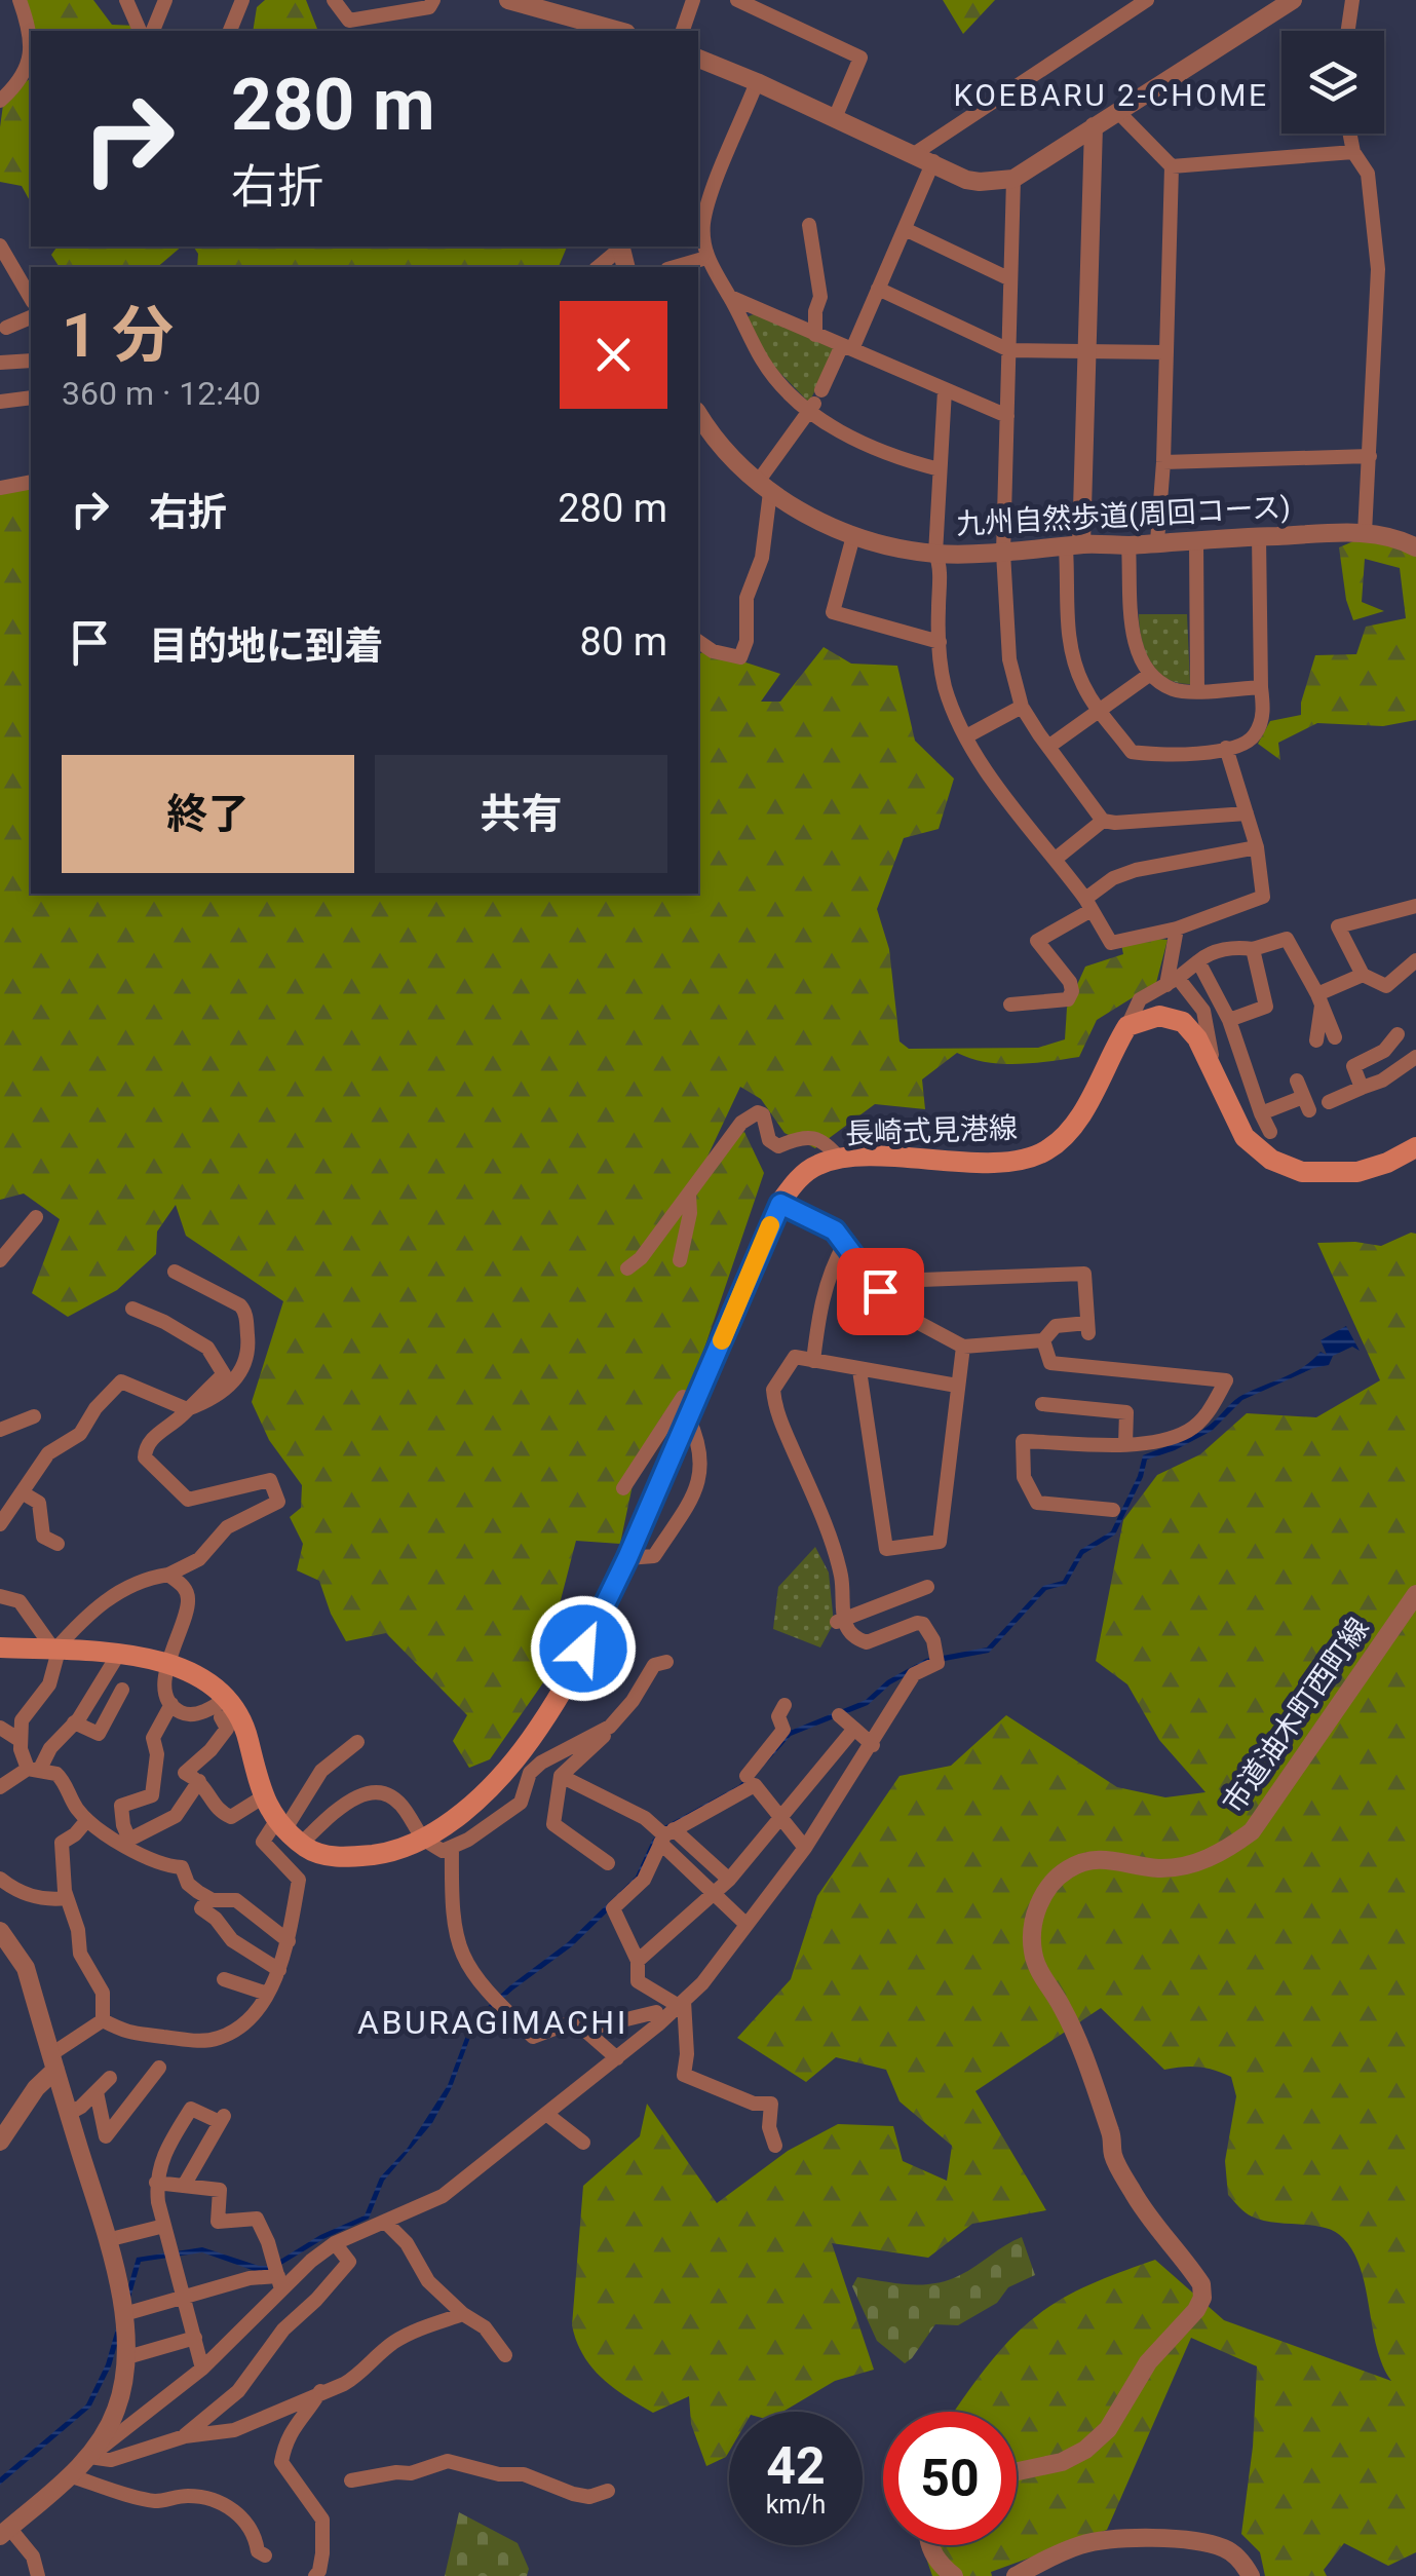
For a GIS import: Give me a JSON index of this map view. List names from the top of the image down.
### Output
{
  "streets": {
    "main road": ["長崎式見港線"],
    "street": ["九州自然歩道(周回コース)", "市道油木町西町線"]
  },
  "districts": ["KOEBARU 2-CHOME", "ABURAGIMACHI"],
  "page": {
    "turn": ["280 m", "右折"],
    "heading": ["1 分", "360 m · 12:40"],
    "list": [
      {
        "name": "右折",
        "value": "280 m"
      },
      {
        "name": "目的地に到着",
        "value": "80 m"
      }
    ],
    "buttons": ["終了", "共有"],
    "speed": "42 km/h",
    "limit": "50"
  }
}
